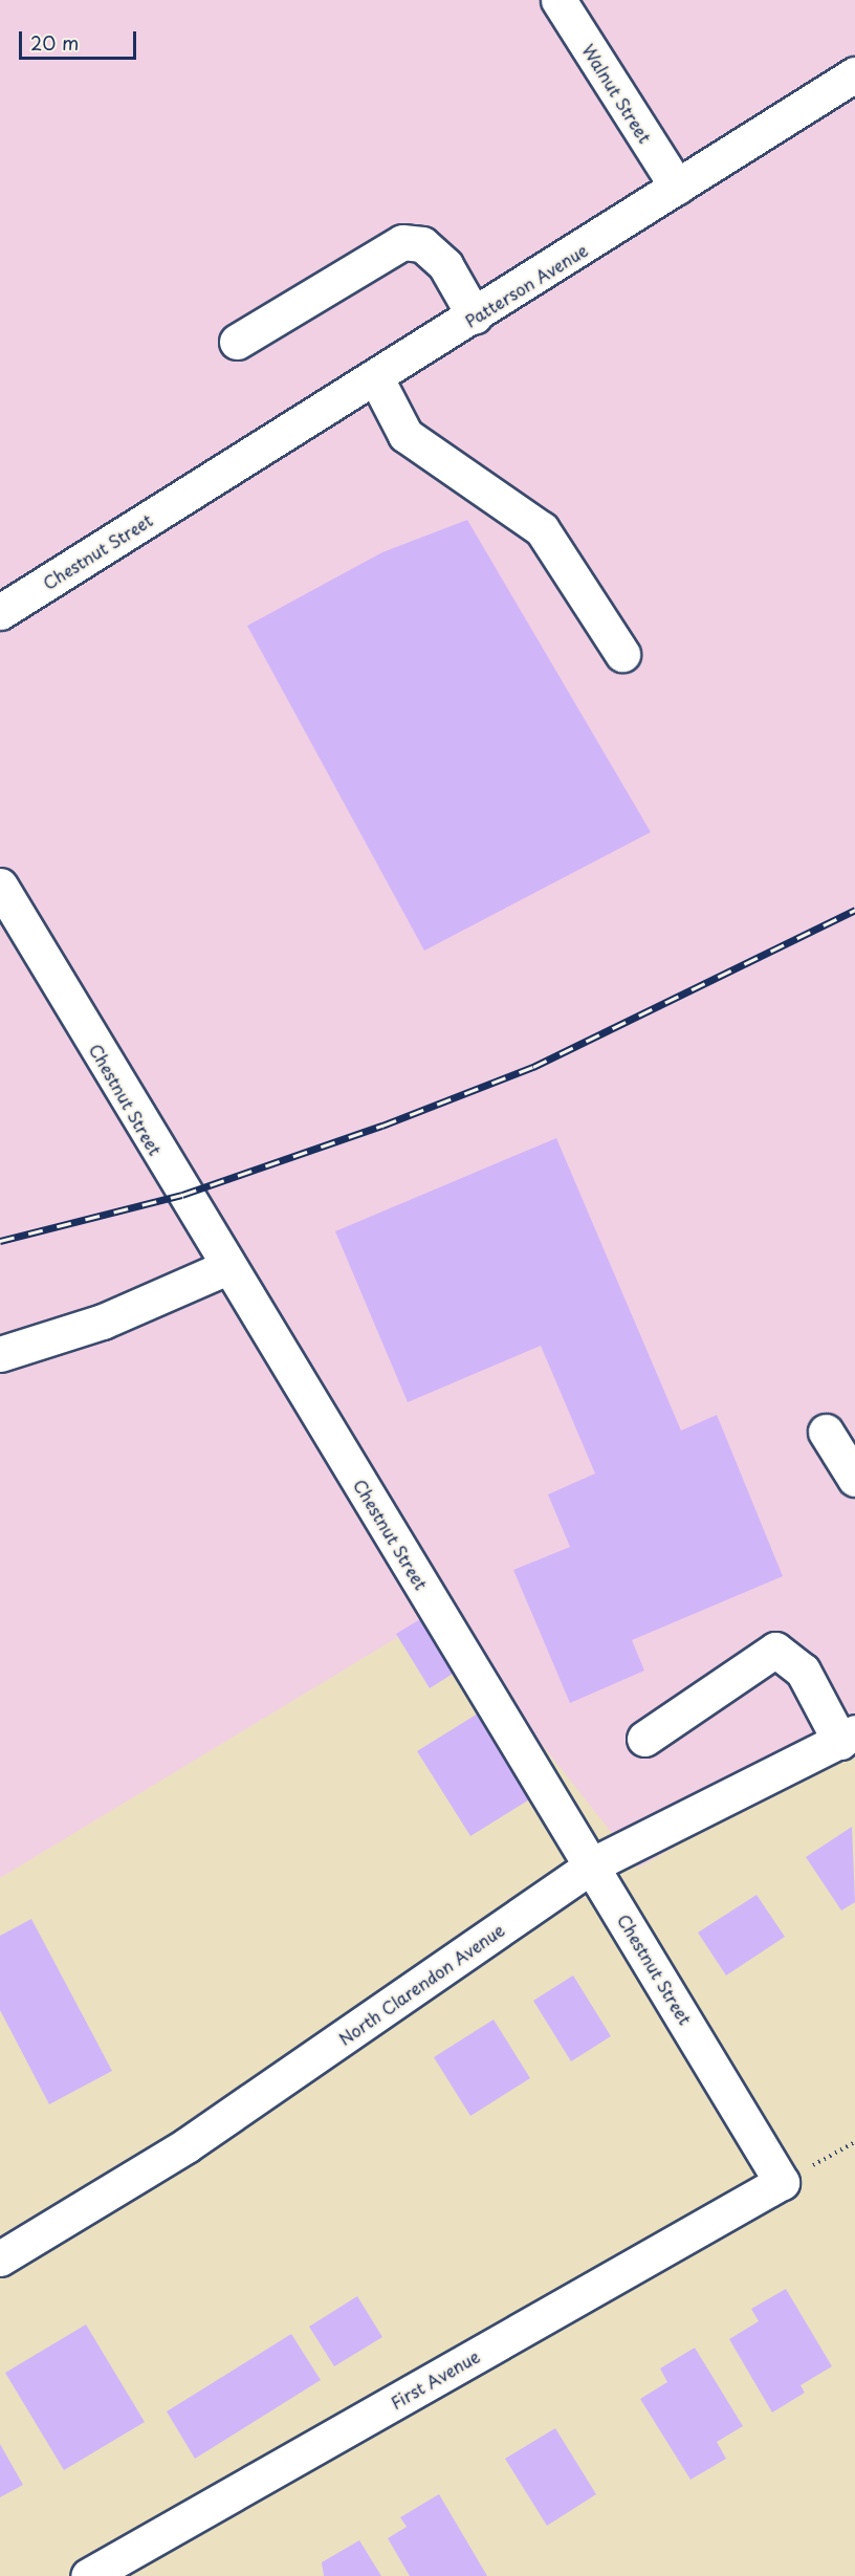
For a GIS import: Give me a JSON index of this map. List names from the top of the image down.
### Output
{
  "streets": {
    "street": [
      "Walnut Street",
      "Patterson Avenue",
      "Chestnut Street",
      "North Clarendon Avenue",
      "First Avenue"
    ]
  },
  "crossings": [
    ["Walnut Street", "Patterson Avenue"],
    ["Patterson Avenue", "Chestnut Street"],
    ["Chestnut Street", "North Clarendon Avenue"],
    ["Chestnut Street", "First Avenue"]
  ],
  "scale_bar": "20 m"
}
